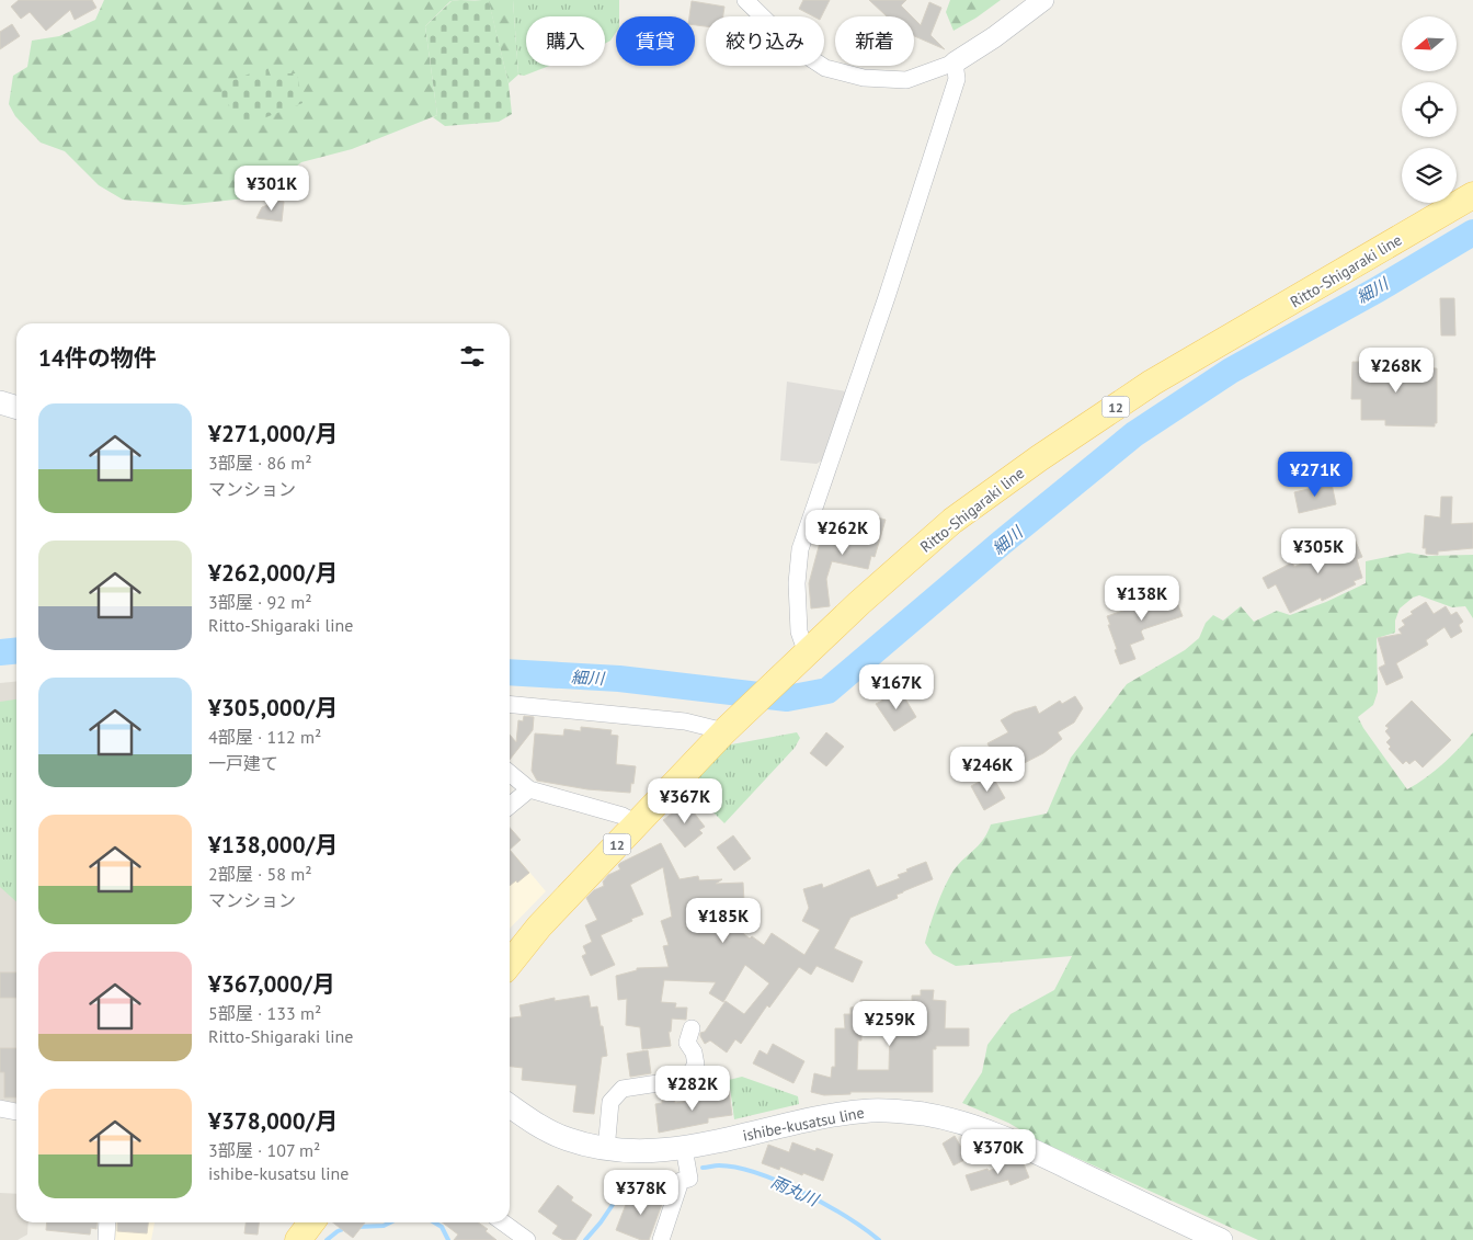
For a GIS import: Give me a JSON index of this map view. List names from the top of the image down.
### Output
{
  "streets": {
    "main road": ["Ritto-Shigaraki line", "12", "ishibe-kusatsu line"]
  },
  "water": ["細川", "雨丸川"],
  "north": "left",
  "page": {
    "chip": [
      "購入",
      "賃貸",
      "絞り込み",
      "新着"
    ],
    "price": [
      "¥301K",
      "¥268K",
      "¥271K",
      "¥262K",
      "¥305K",
      "¥138K",
      "¥167K",
      "¥246K",
      "¥367K",
      "¥185K",
      "¥259K",
      "¥282K",
      "¥370K",
      "¥378K"
    ],
    "heading": "14件の物件",
    "list": [
      {
        "name": "¥271,000/月",
        "note": "3部屋 · 86 m² · マンション"
      },
      {
        "name": "¥262,000/月",
        "note": "3部屋 · 92 m² · Ritto-Shigaraki line"
      },
      {
        "name": "¥305,000/月",
        "note": "4部屋 · 112 m² · 一戸建て"
      },
      {
        "name": "¥138,000/月",
        "note": "2部屋 · 58 m² · マンション"
      },
      {
        "name": "¥367,000/月",
        "note": "5部屋 · 133 m² · Ritto-Shigaraki line"
      },
      {
        "name": "¥378,000/月",
        "note": "3部屋 · 107 m² · ishibe-kusatsu line"
      }
    ]
  }
}
